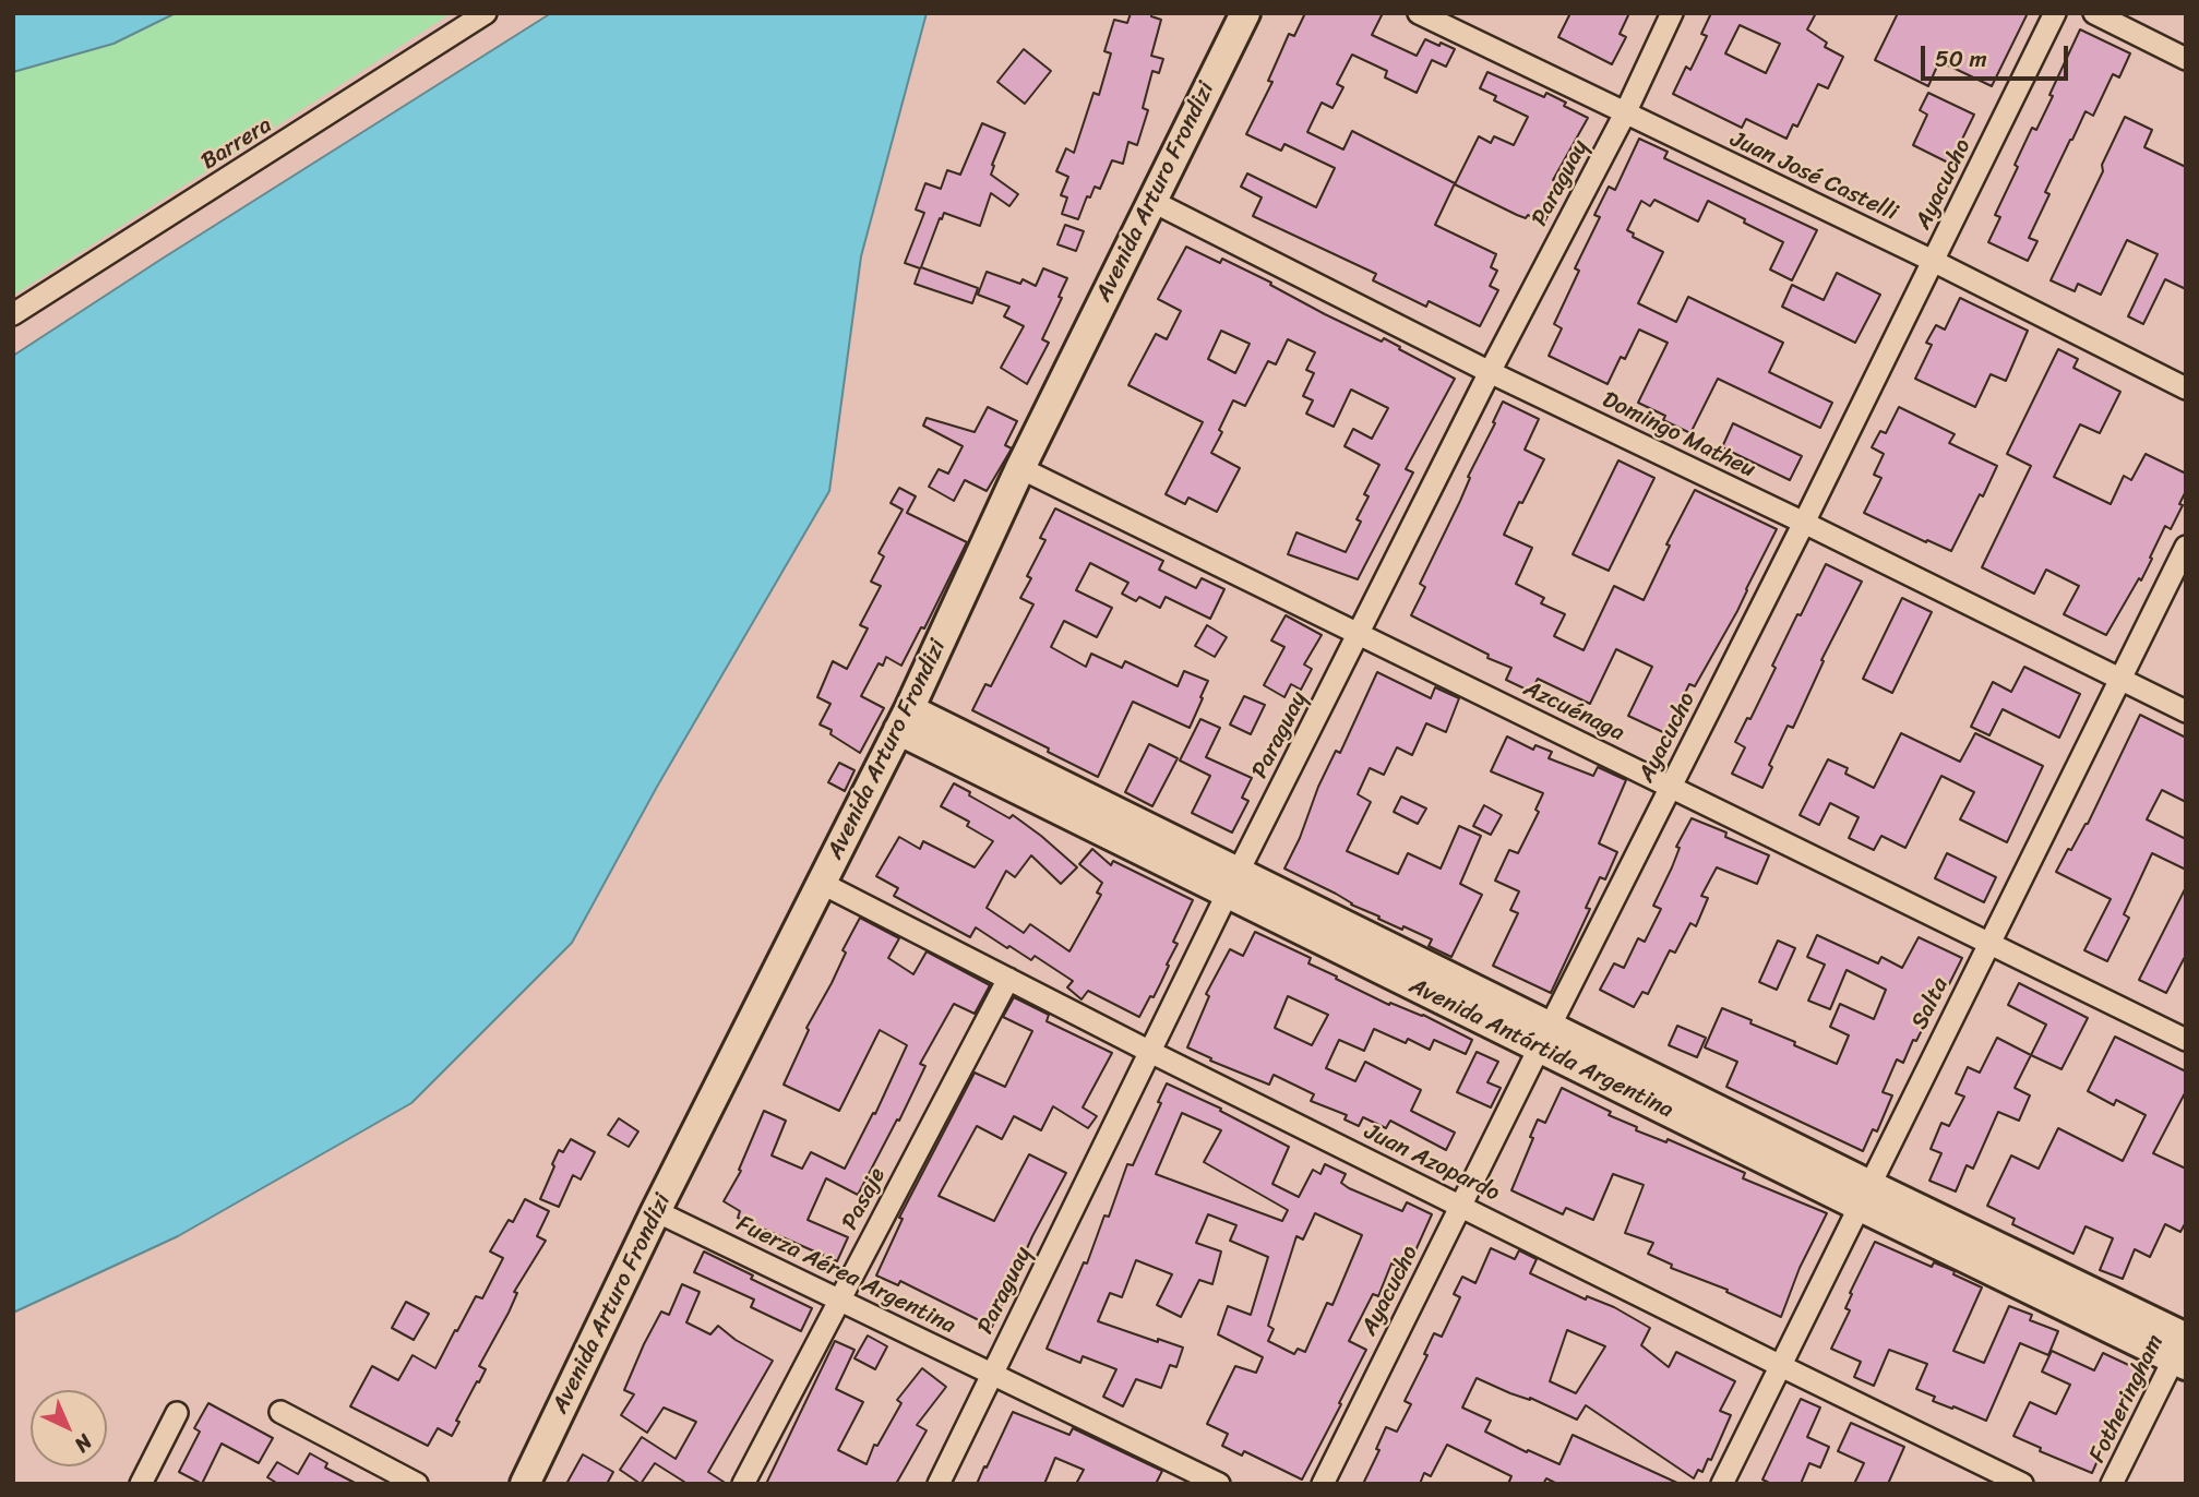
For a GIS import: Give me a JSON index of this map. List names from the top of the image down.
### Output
{
  "streets": {
    "main road": ["Avenida Arturo Frondizi", "Avenida Antártida Argentina"],
    "street": [
      "Barrera",
      "Juan José Castelli",
      "Paraguay",
      "Ayacucho",
      "Domingo Matheu",
      "Azcuénaga",
      "Salta",
      "Juan Azopardo",
      "Pasaje",
      "Fuerza Aérea Argentina",
      "Fotheringham"
    ]
  },
  "crossings": [
    ["Juan José Castelli", "Paraguay"],
    ["Juan José Castelli", "Ayacucho"],
    ["Paraguay", "Domingo Matheu"],
    ["Paraguay", "Azcuénaga"],
    ["Paraguay", "Avenida Antártida Argentina"],
    ["Paraguay", "Juan Azopardo"],
    ["Paraguay", "Fuerza Aérea Argentina"],
    ["Ayacucho", "Domingo Matheu"],
    ["Ayacucho", "Azcuénaga"],
    ["Ayacucho", "Avenida Antártida Argentina"],
    ["Ayacucho", "Juan Azopardo"],
    ["Avenida Arturo Frondizi", "Domingo Matheu"],
    ["Avenida Arturo Frondizi", "Azcuénaga"],
    ["Avenida Arturo Frondizi", "Avenida Antártida Argentina"],
    ["Avenida Arturo Frondizi", "Juan Azopardo"],
    ["Avenida Arturo Frondizi", "Fuerza Aérea Argentina"],
    ["Domingo Matheu", "Salta"],
    ["Azcuénaga", "Salta"],
    ["Salta", "Avenida Antártida Argentina"],
    ["Salta", "Juan Azopardo"],
    ["Avenida Antártida Argentina", "Fotheringham"],
    ["Juan Azopardo", "Pasaje"],
    ["Pasaje", "Fuerza Aérea Argentina"]
  ],
  "scale_bar": "50 m",
  "north": "bottom right"
}
